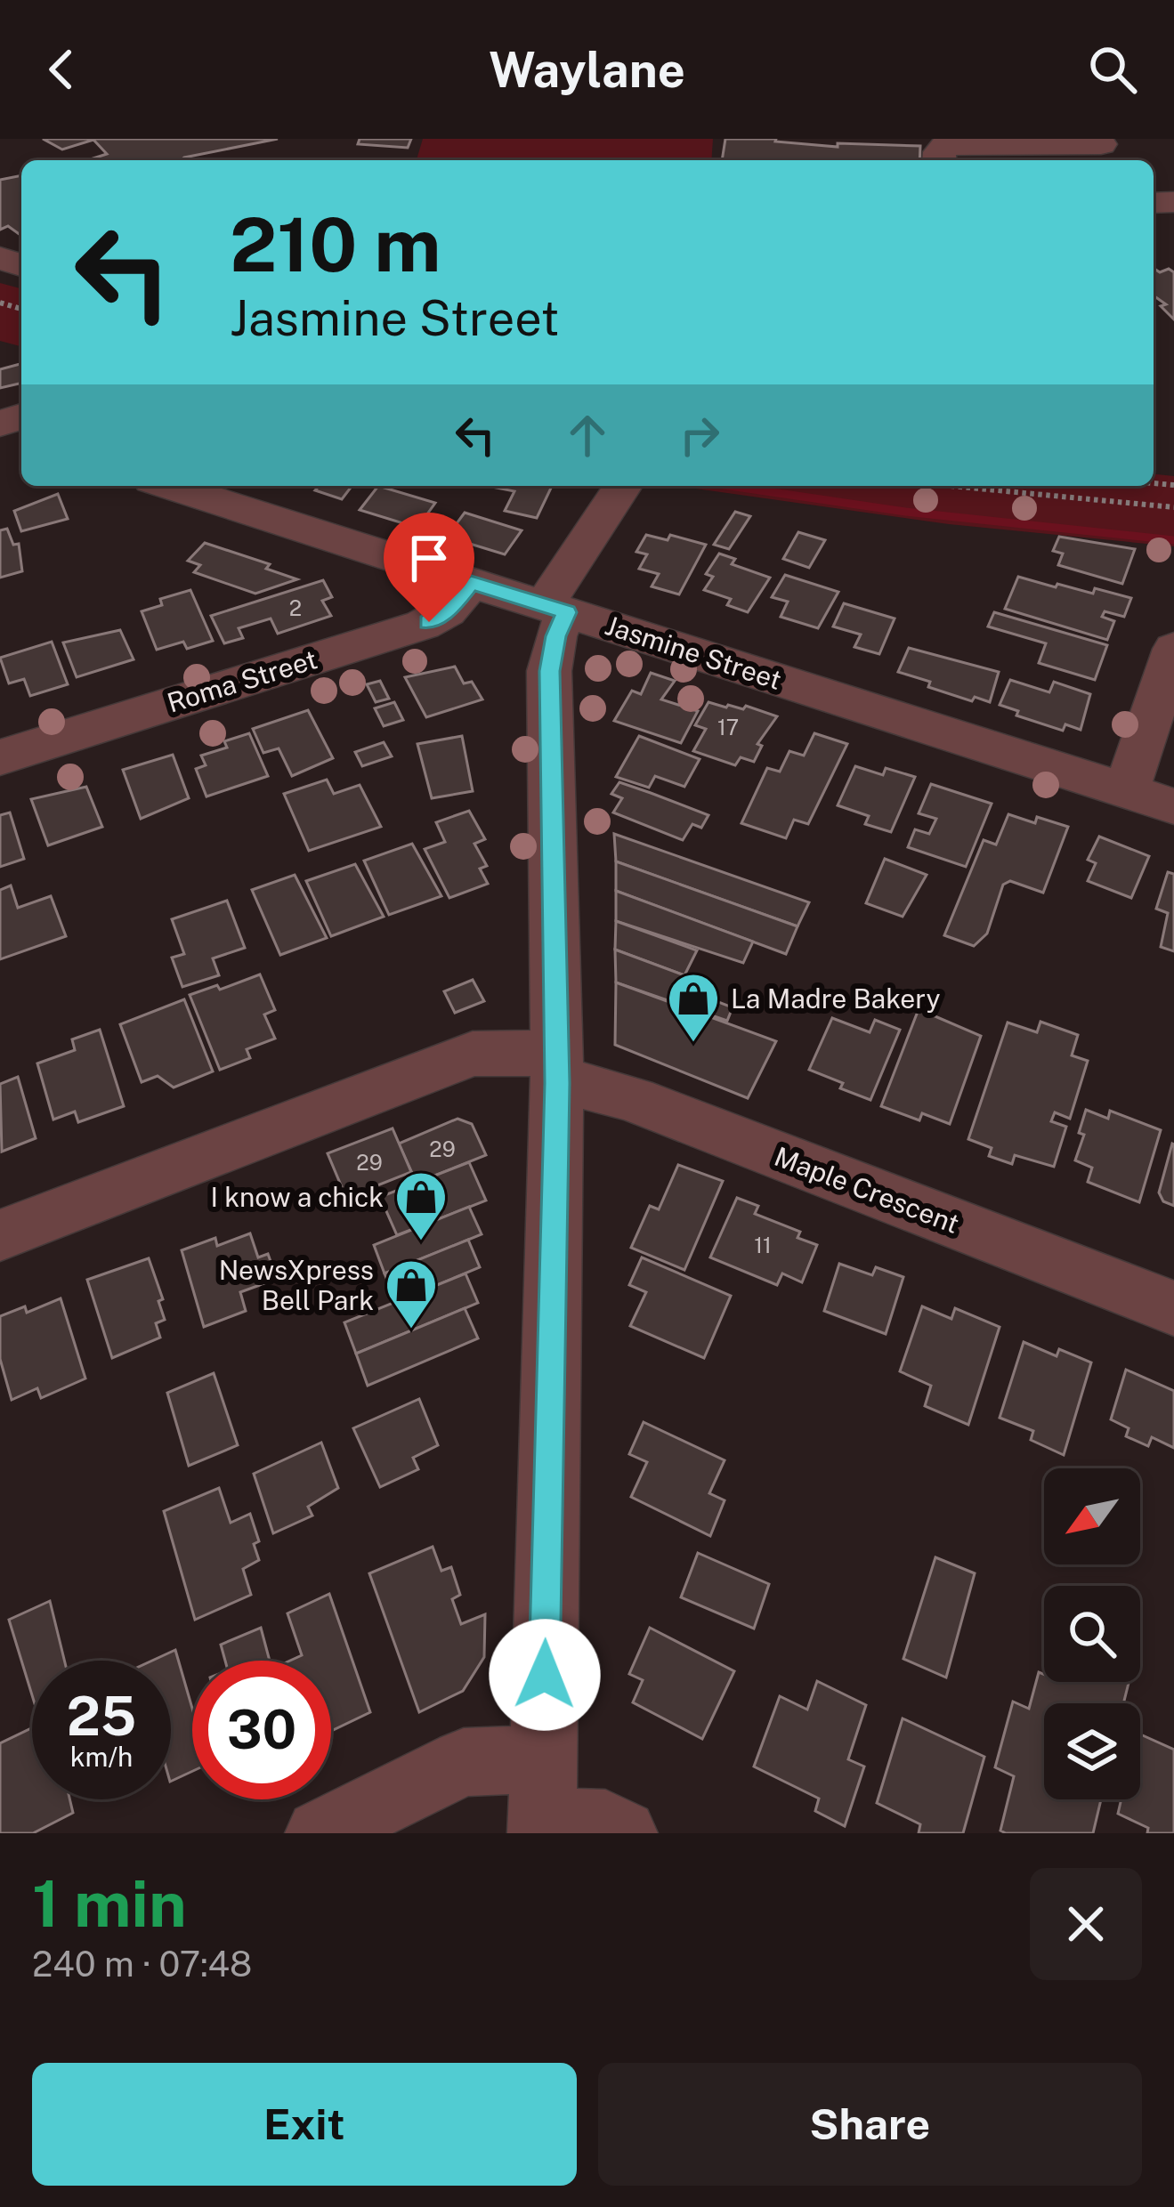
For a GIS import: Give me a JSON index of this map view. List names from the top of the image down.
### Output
{
  "streets": {
    "street": ["Jasmine Street", "Roma Street", "Maple Crescent"]
  },
  "crossings": [
    ["Jasmine Street", "Roma Street"]
  ],
  "places": {
    "shop": ["La Madre Bakery", "I know a chick", "NewsXpress Bell Park"]
  },
  "house_numbers": [
    "2",
    "17",
    "29",
    "29",
    "11"
  ],
  "north": "bottom left",
  "page": {
    "header": "Waylane",
    "turn": ["210 m", "Jasmine Street"],
    "speed": "25 km/h",
    "limit": "30",
    "heading": ["1 min", "240 m · 07:48"],
    "buttons": ["Exit", "Share"]
  }
}
